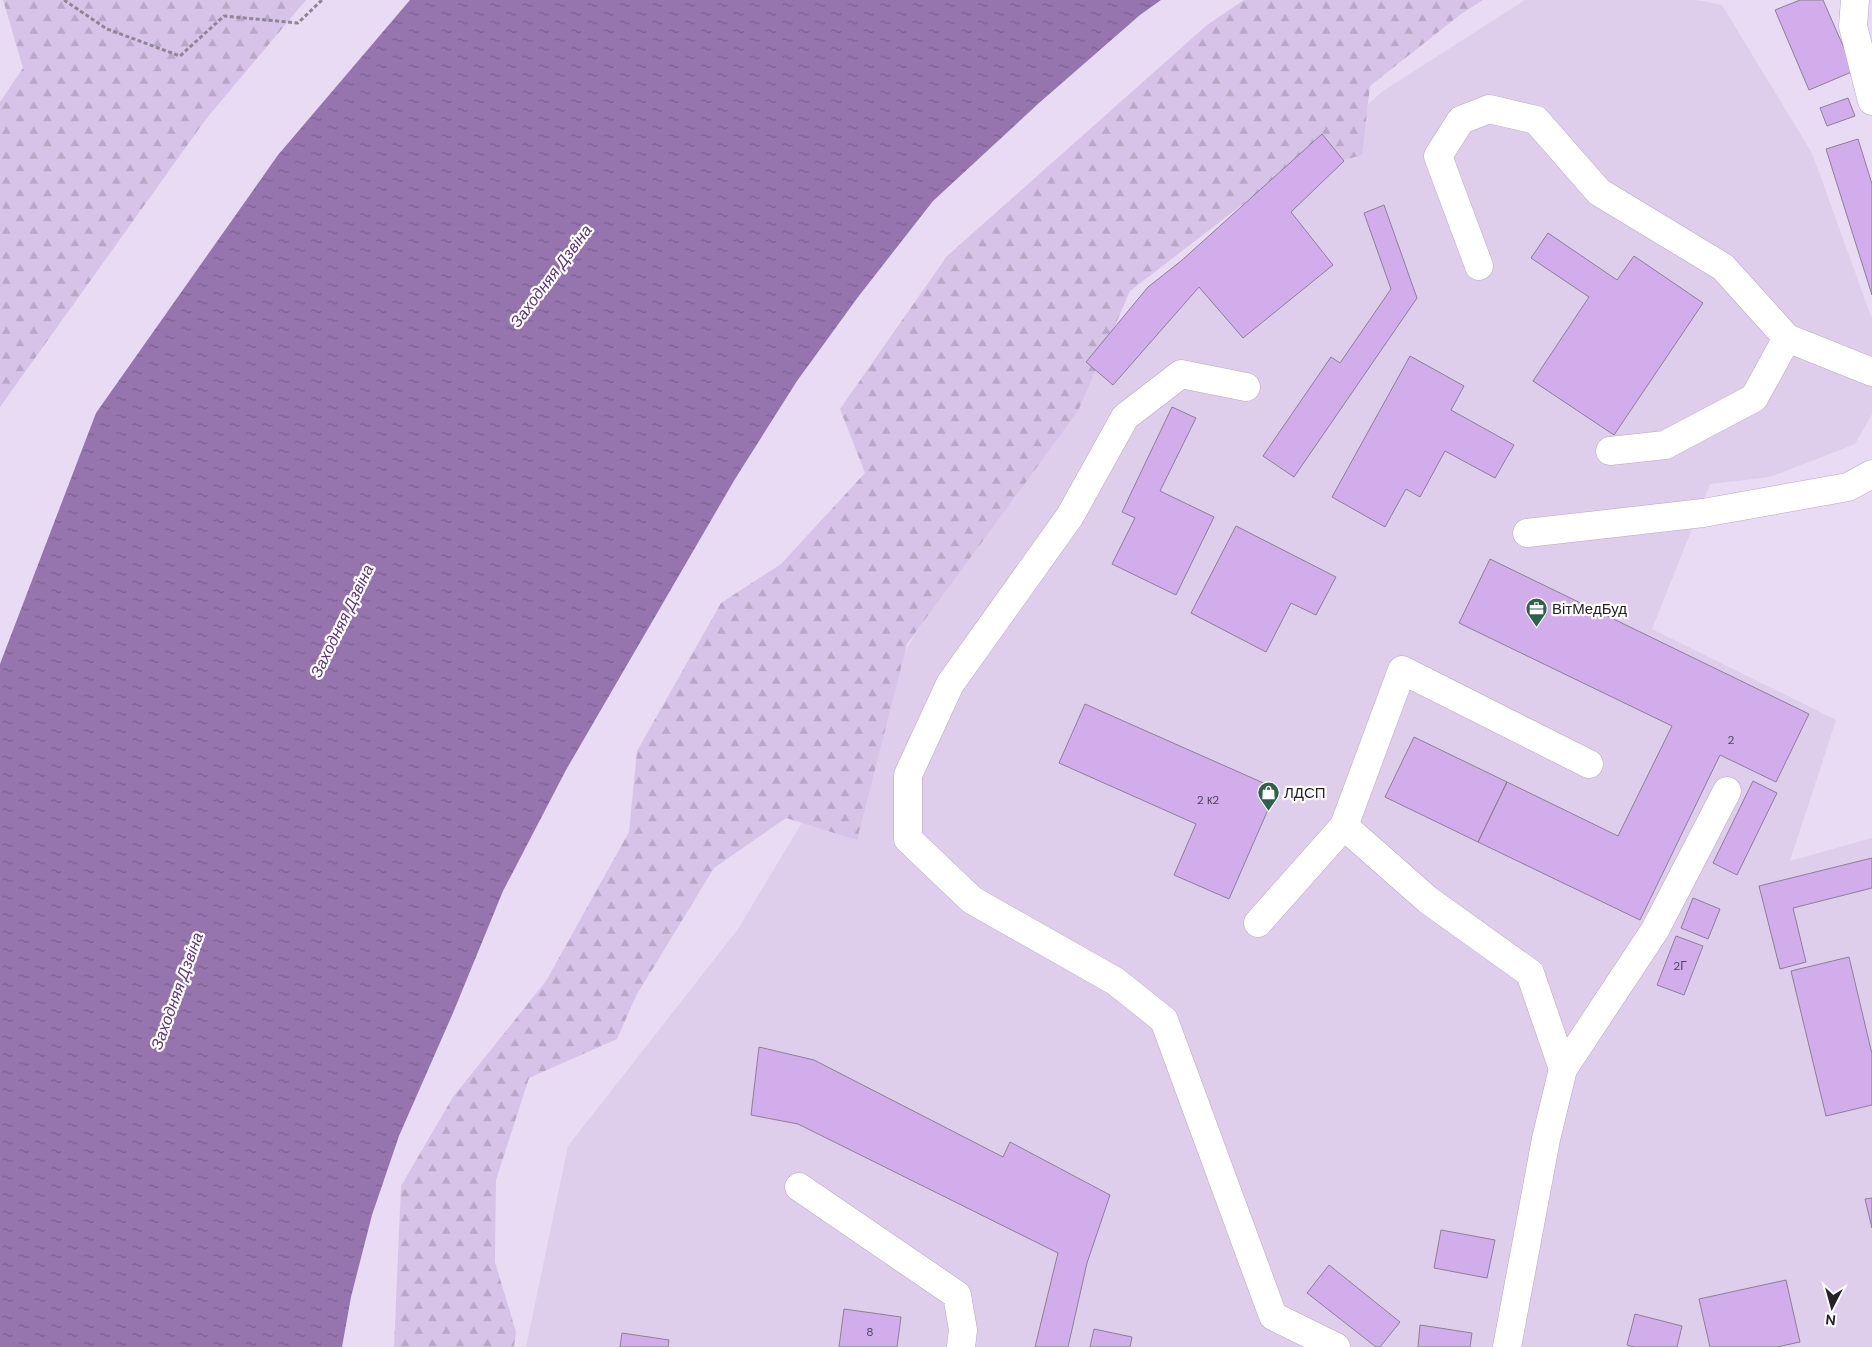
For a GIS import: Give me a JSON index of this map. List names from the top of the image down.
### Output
{
  "water": ["Заходняя Дзвіна"],
  "places": {
    "office": ["ВітМедБуд"],
    "shop": ["ЛДСП"]
  },
  "house_numbers": [
    "2",
    "2 к2",
    "2Г",
    "8"
  ],
  "north": "bottom"
}
